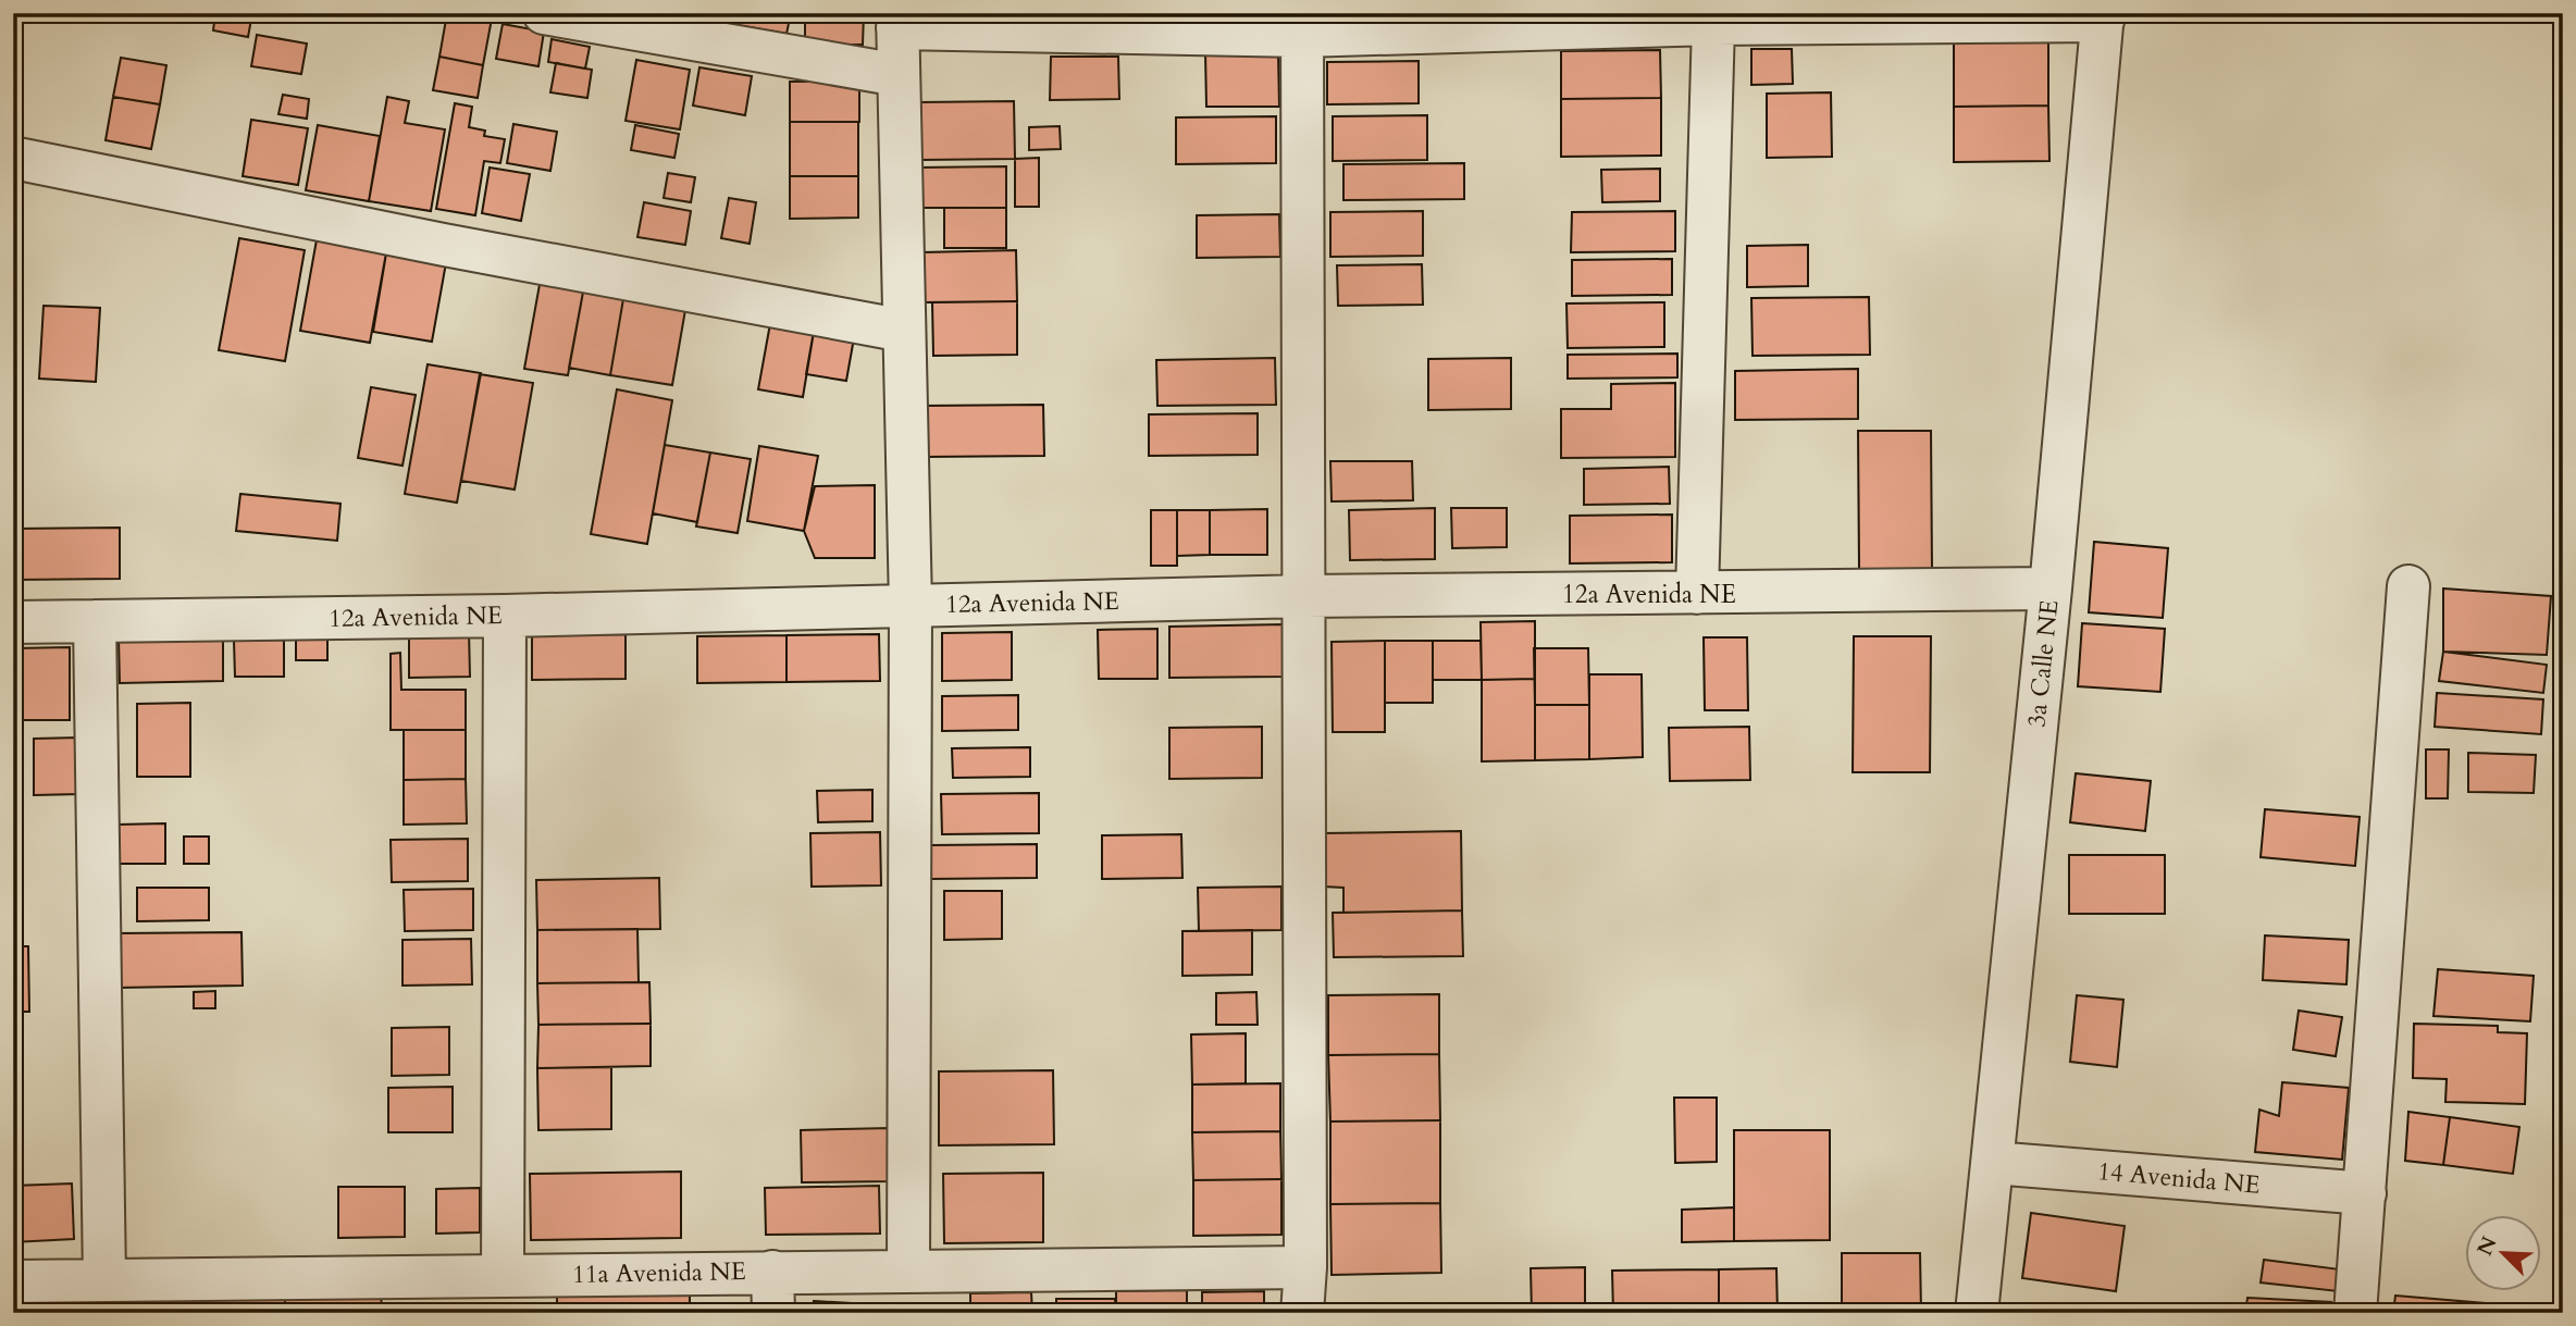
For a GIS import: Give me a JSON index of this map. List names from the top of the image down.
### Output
{
  "streets": {
    "street": [
      "12a Avenida NE",
      "3a Calle NE",
      "14 Avenida NE",
      "11a Avenida NE"
    ]
  },
  "crossings": [
    ["12a Avenida NE", "3a Calle NE"],
    ["3a Calle NE", "14 Avenida NE"]
  ],
  "north": "top left"
}
